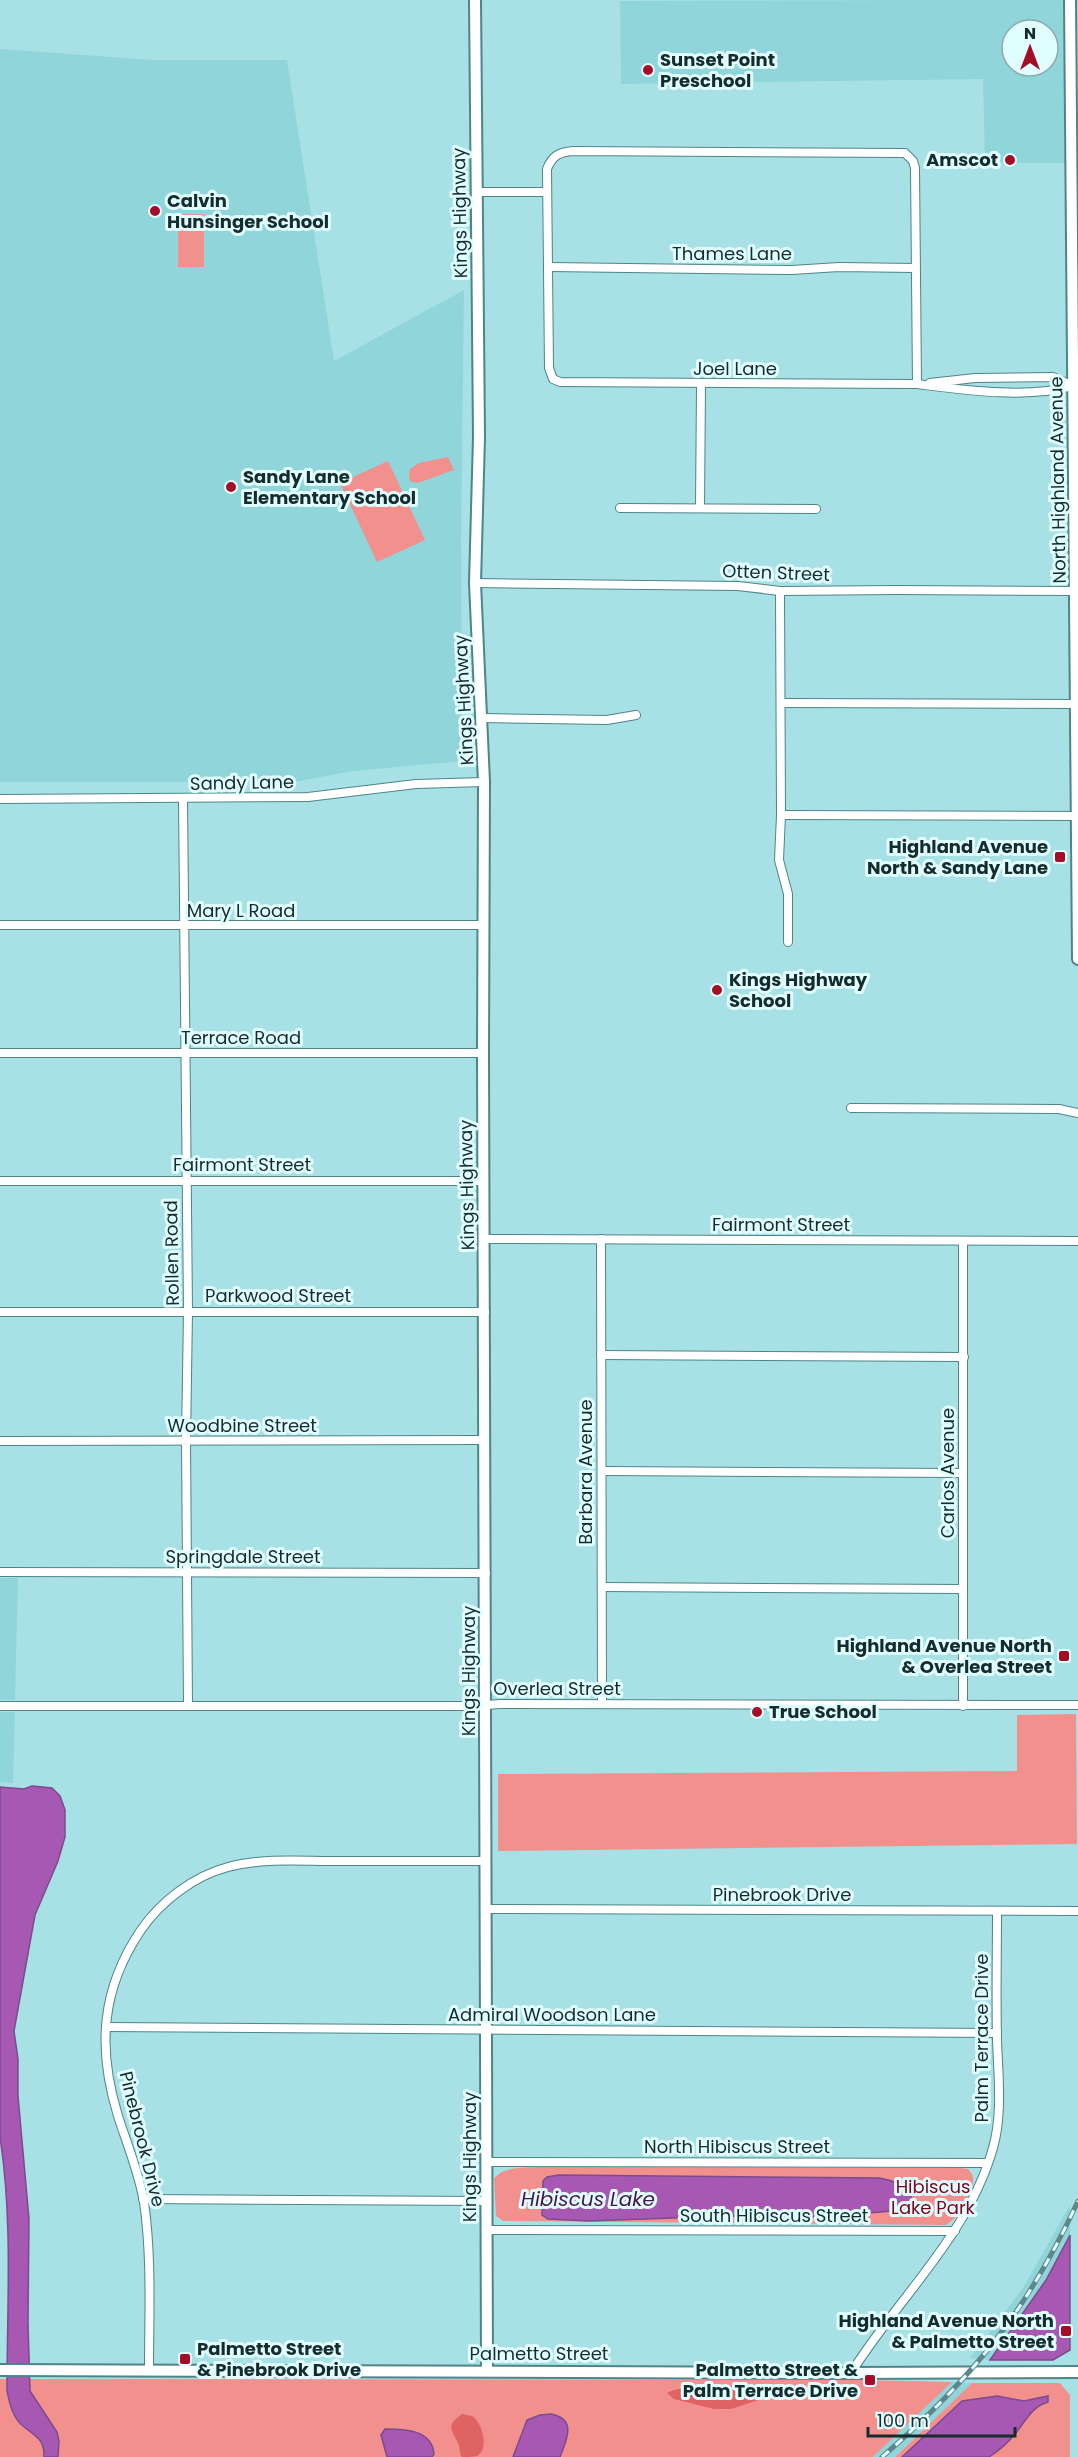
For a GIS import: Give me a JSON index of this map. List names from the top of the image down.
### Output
{
  "streets": {
    "street": [
      "Kings Highway",
      "Thames Lane",
      "Joel Lane",
      "North Highland Avenue",
      "Otten Street",
      "Sandy Lane",
      "Mary L Road",
      "Terrace Road",
      "Fairmont Street",
      "Rollen Road",
      "Parkwood Street",
      "Woodbine Street",
      "Barbara Avenue",
      "Carlos Avenue",
      "Springdale Street",
      "Overlea Street",
      "Pinebrook Drive",
      "Admiral Woodson Lane",
      "Palm Terrace Drive",
      "North Hibiscus Street",
      "South Hibiscus Street",
      "Palmetto Street"
    ]
  },
  "crossings": [
    ["Kings Highway", "Otten Street"],
    ["Kings Highway", "Sandy Lane"],
    ["Kings Highway", "Mary L Road"],
    ["Kings Highway", "Terrace Road"],
    ["Kings Highway", "Fairmont Street"],
    ["Kings Highway", "Parkwood Street"],
    ["Kings Highway", "Woodbine Street"],
    ["Kings Highway", "Springdale Street"],
    ["Kings Highway", "Overlea Street"],
    ["Kings Highway", "Pinebrook Drive"],
    ["Kings Highway", "Admiral Woodson Lane"],
    ["Kings Highway", "North Hibiscus Street"],
    ["Kings Highway", "South Hibiscus Street"],
    ["Kings Highway", "Palmetto Street"],
    ["Thames Lane", "Joel Lane"],
    ["Joel Lane", "North Highland Avenue"],
    ["North Highland Avenue", "Otten Street"],
    ["Sandy Lane", "Rollen Road"],
    ["Mary L Road", "Rollen Road"],
    ["Terrace Road", "Rollen Road"],
    ["Fairmont Street", "Rollen Road"],
    ["Fairmont Street", "Barbara Avenue"],
    ["Fairmont Street", "Carlos Avenue"],
    ["Rollen Road", "Parkwood Street"],
    ["Rollen Road", "Woodbine Street"],
    ["Rollen Road", "Springdale Street"],
    ["Rollen Road", "Overlea Street"],
    ["Barbara Avenue", "Overlea Street"],
    ["Carlos Avenue", "Overlea Street"],
    ["Pinebrook Drive", "Admiral Woodson Lane"],
    ["Pinebrook Drive", "Palm Terrace Drive"],
    ["Pinebrook Drive", "Palmetto Street"],
    ["Admiral Woodson Lane", "Palm Terrace Drive"],
    ["Palm Terrace Drive", "North Hibiscus Street"],
    ["Palm Terrace Drive", "South Hibiscus Street"],
    ["Palm Terrace Drive", "Palmetto Street"]
  ],
  "water": ["Hibiscus Lake"],
  "parks": ["Hibiscus Lake Park"],
  "places": {
    "other": [
      "Sunset Point Preschool",
      "Amscot",
      "Calvin Hunsinger School",
      "Sandy Lane Elementary School",
      "Kings Highway School",
      "True School"
    ],
    "transit": [
      "Highland Avenue North & Sandy Lane",
      "Highland Avenue North & Overlea Street",
      "Highland Avenue North & Palmetto Street",
      "Palmetto Street & Pinebrook Drive",
      "Palmetto Street & Palm Terrace Drive"
    ]
  },
  "scale_bar": "100 m",
  "north": "top"
}
